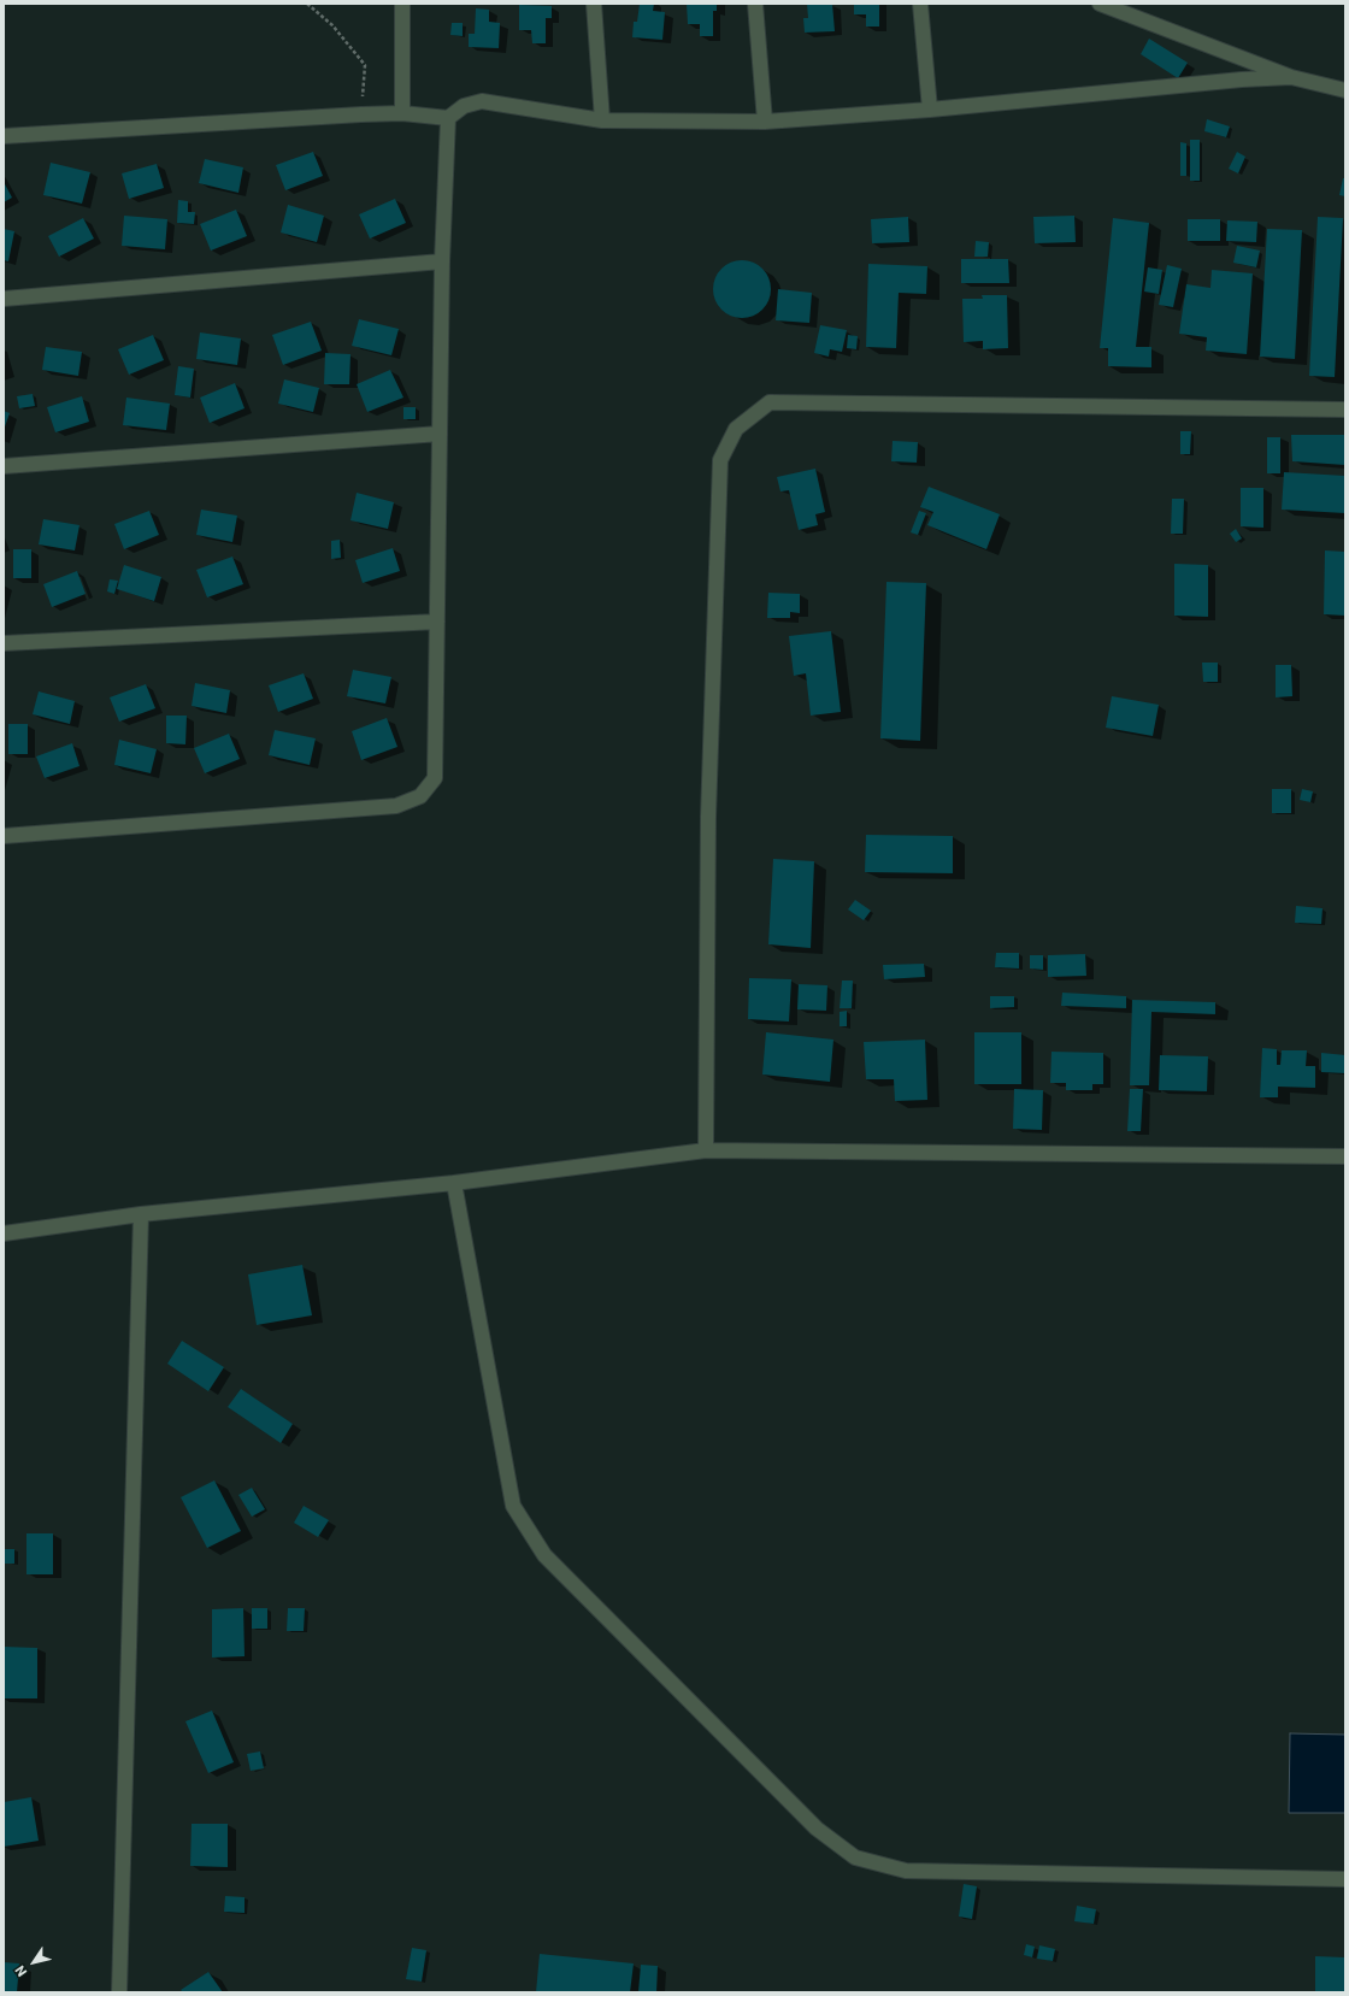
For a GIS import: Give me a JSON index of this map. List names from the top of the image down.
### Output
{
  "north": "bottom left"
}
